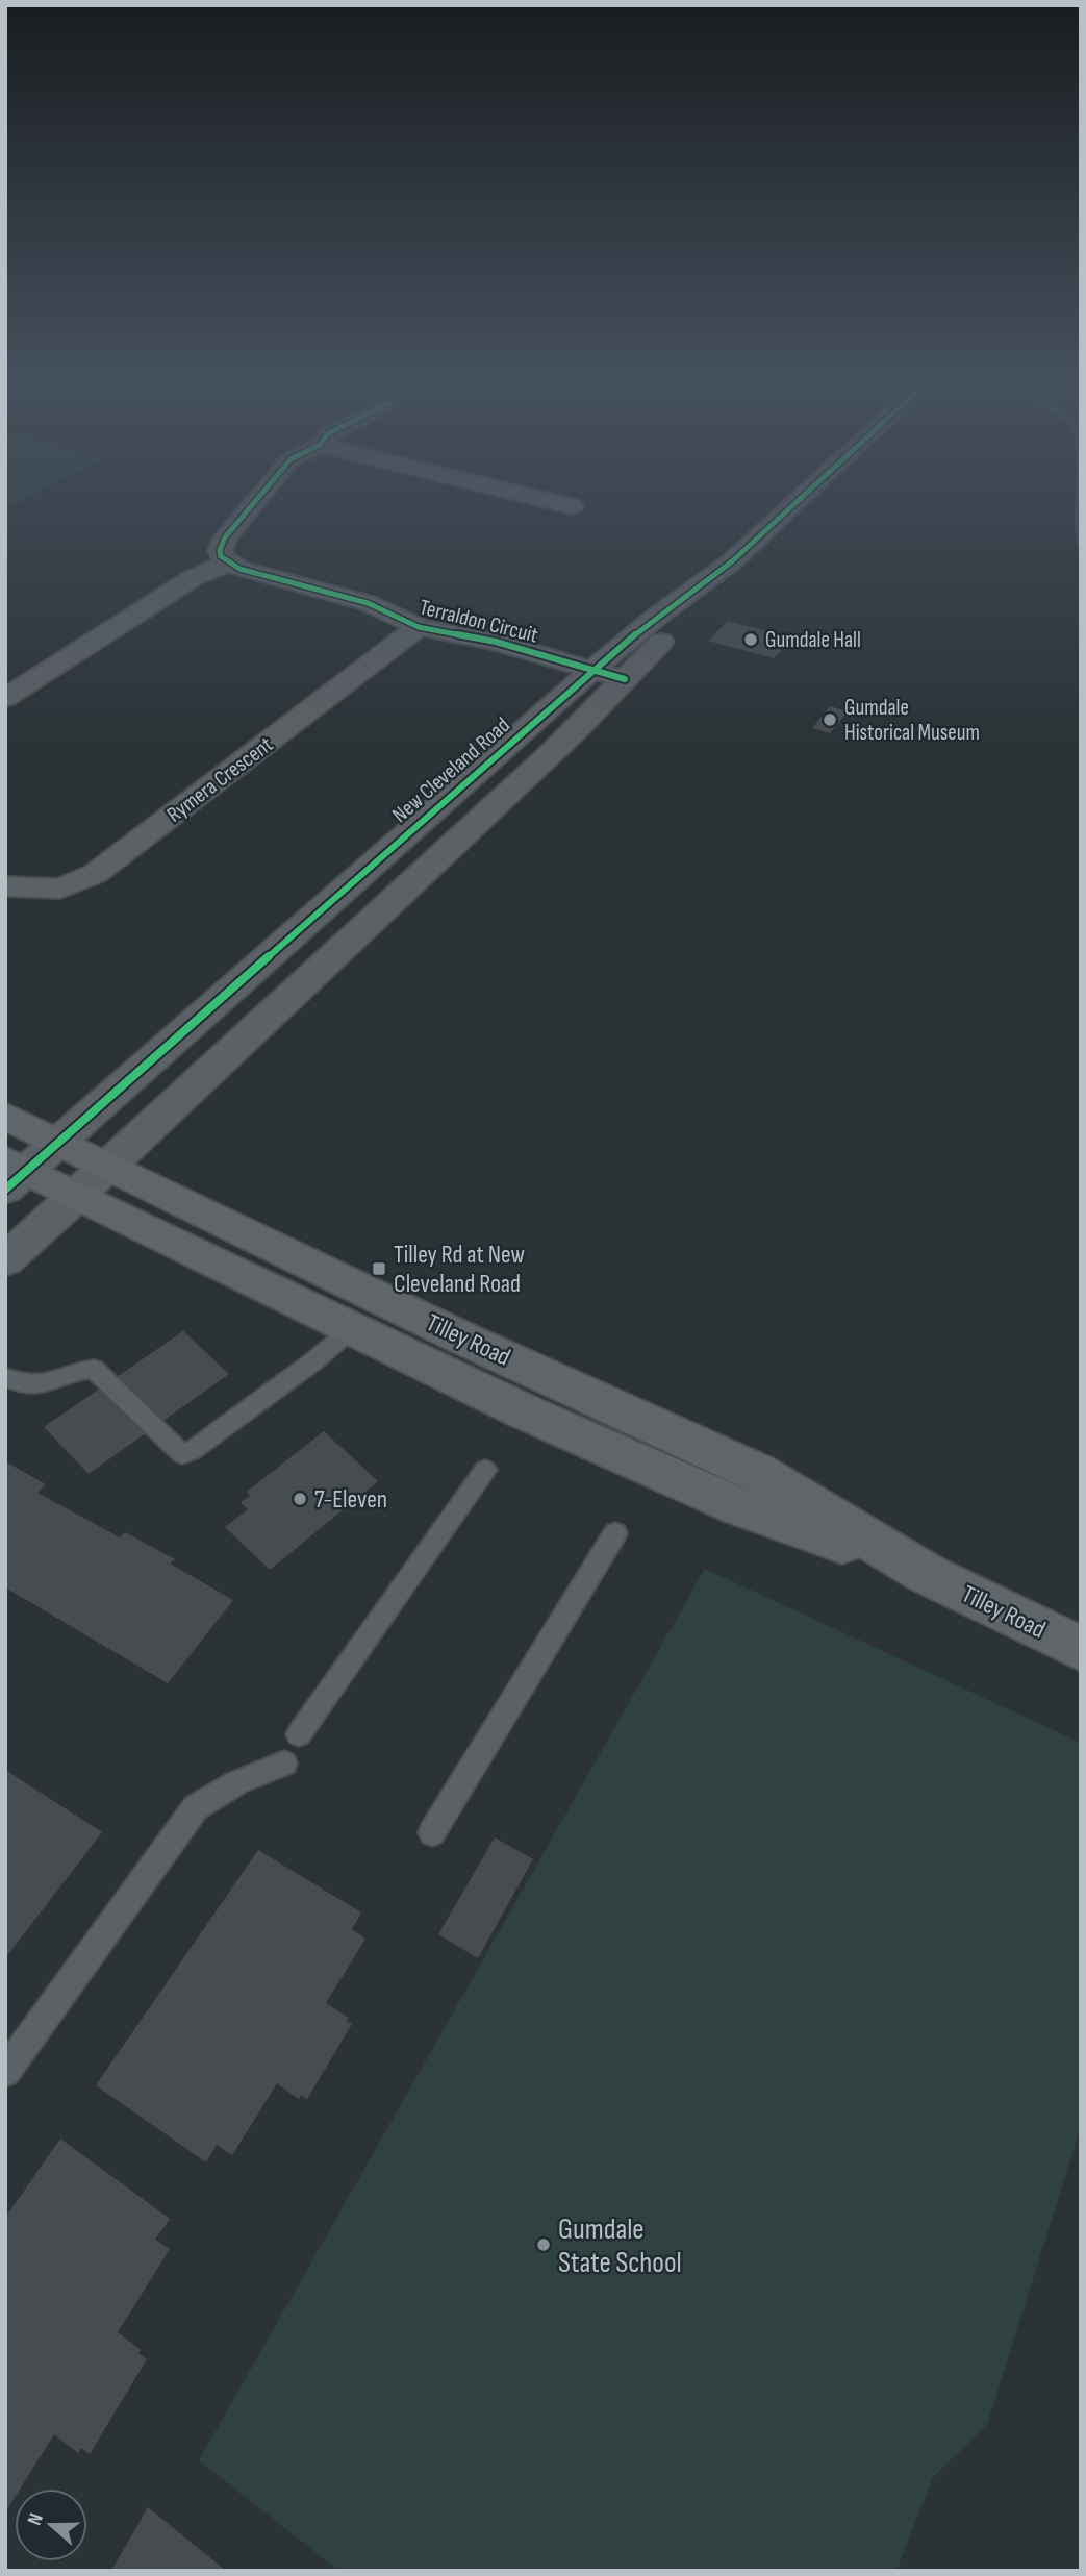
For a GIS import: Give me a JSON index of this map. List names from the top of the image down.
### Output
{
  "streets": {
    "main road": ["Tilley Road"],
    "street": ["Terraldon Circuit", "New Cleveland Road", "Rymera Crescent"]
  },
  "crossings": [
    ["Terraldon Circuit", "New Cleveland Road"],
    ["Terraldon Circuit", "Rymera Crescent"],
    ["New Cleveland Road", "Tilley Road"]
  ],
  "places": {
    "other": [
      "Gumdale Hall",
      "Gumdale Historical Museum",
      "7-Eleven",
      "Gumdale State School"
    ],
    "transit": ["Tilley Rd at New Cleveland Road"]
  },
  "north": "left"
}
